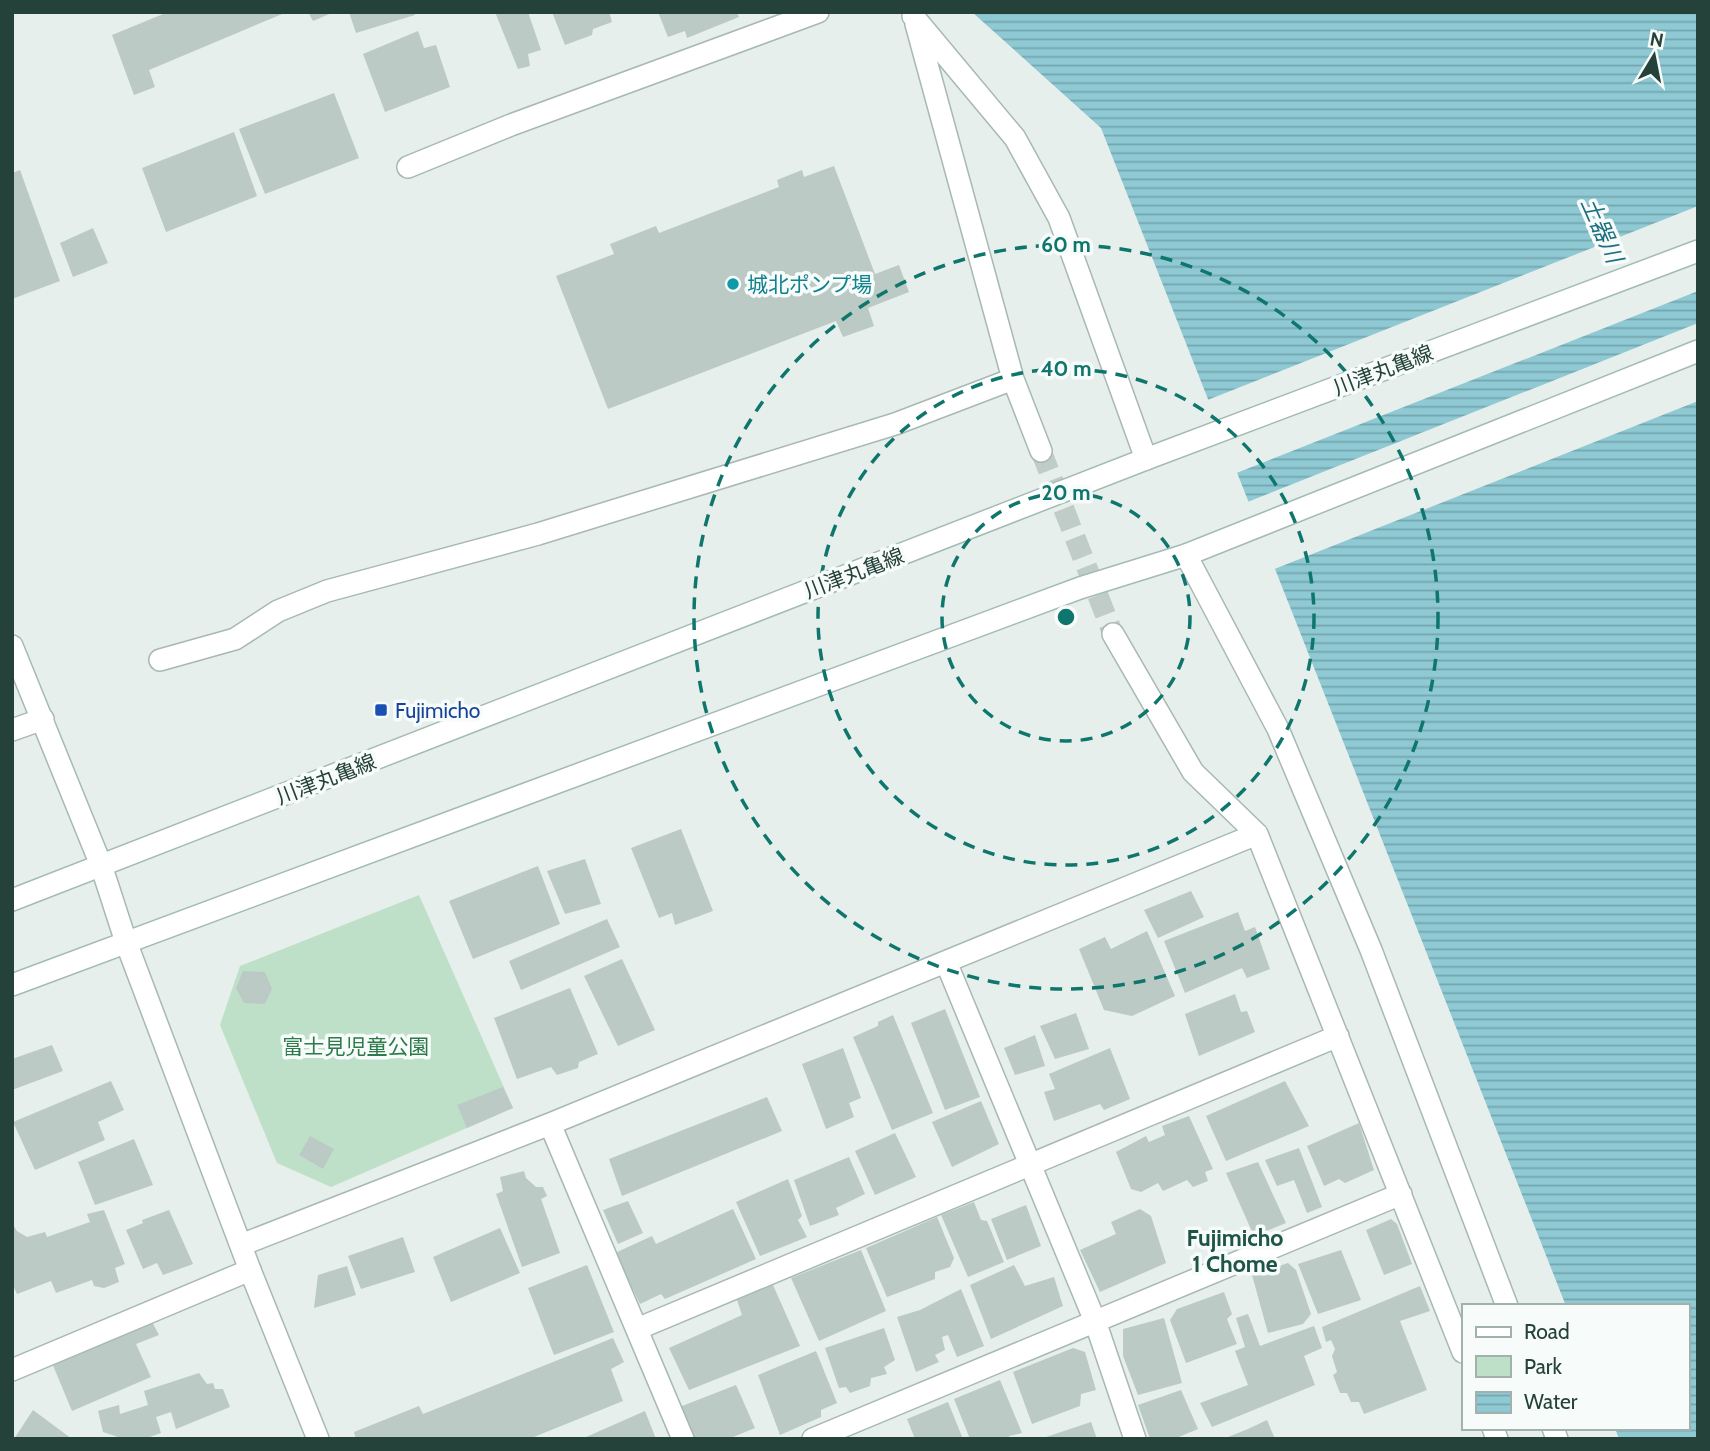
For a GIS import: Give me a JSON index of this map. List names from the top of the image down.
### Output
{
  "streets": {
    "street": ["川津丸亀線"]
  },
  "districts": ["Fujimicho 1 Chome"],
  "water": ["土器川"],
  "parks": ["富士見児童公園"],
  "places": {
    "other": ["城北ポンプ場"],
    "transit": ["Fujimicho"]
  },
  "legend": ["Road", "Park", "Water"],
  "north": "top",
  "rings": ["60 m", "40 m", "20 m"]
}
